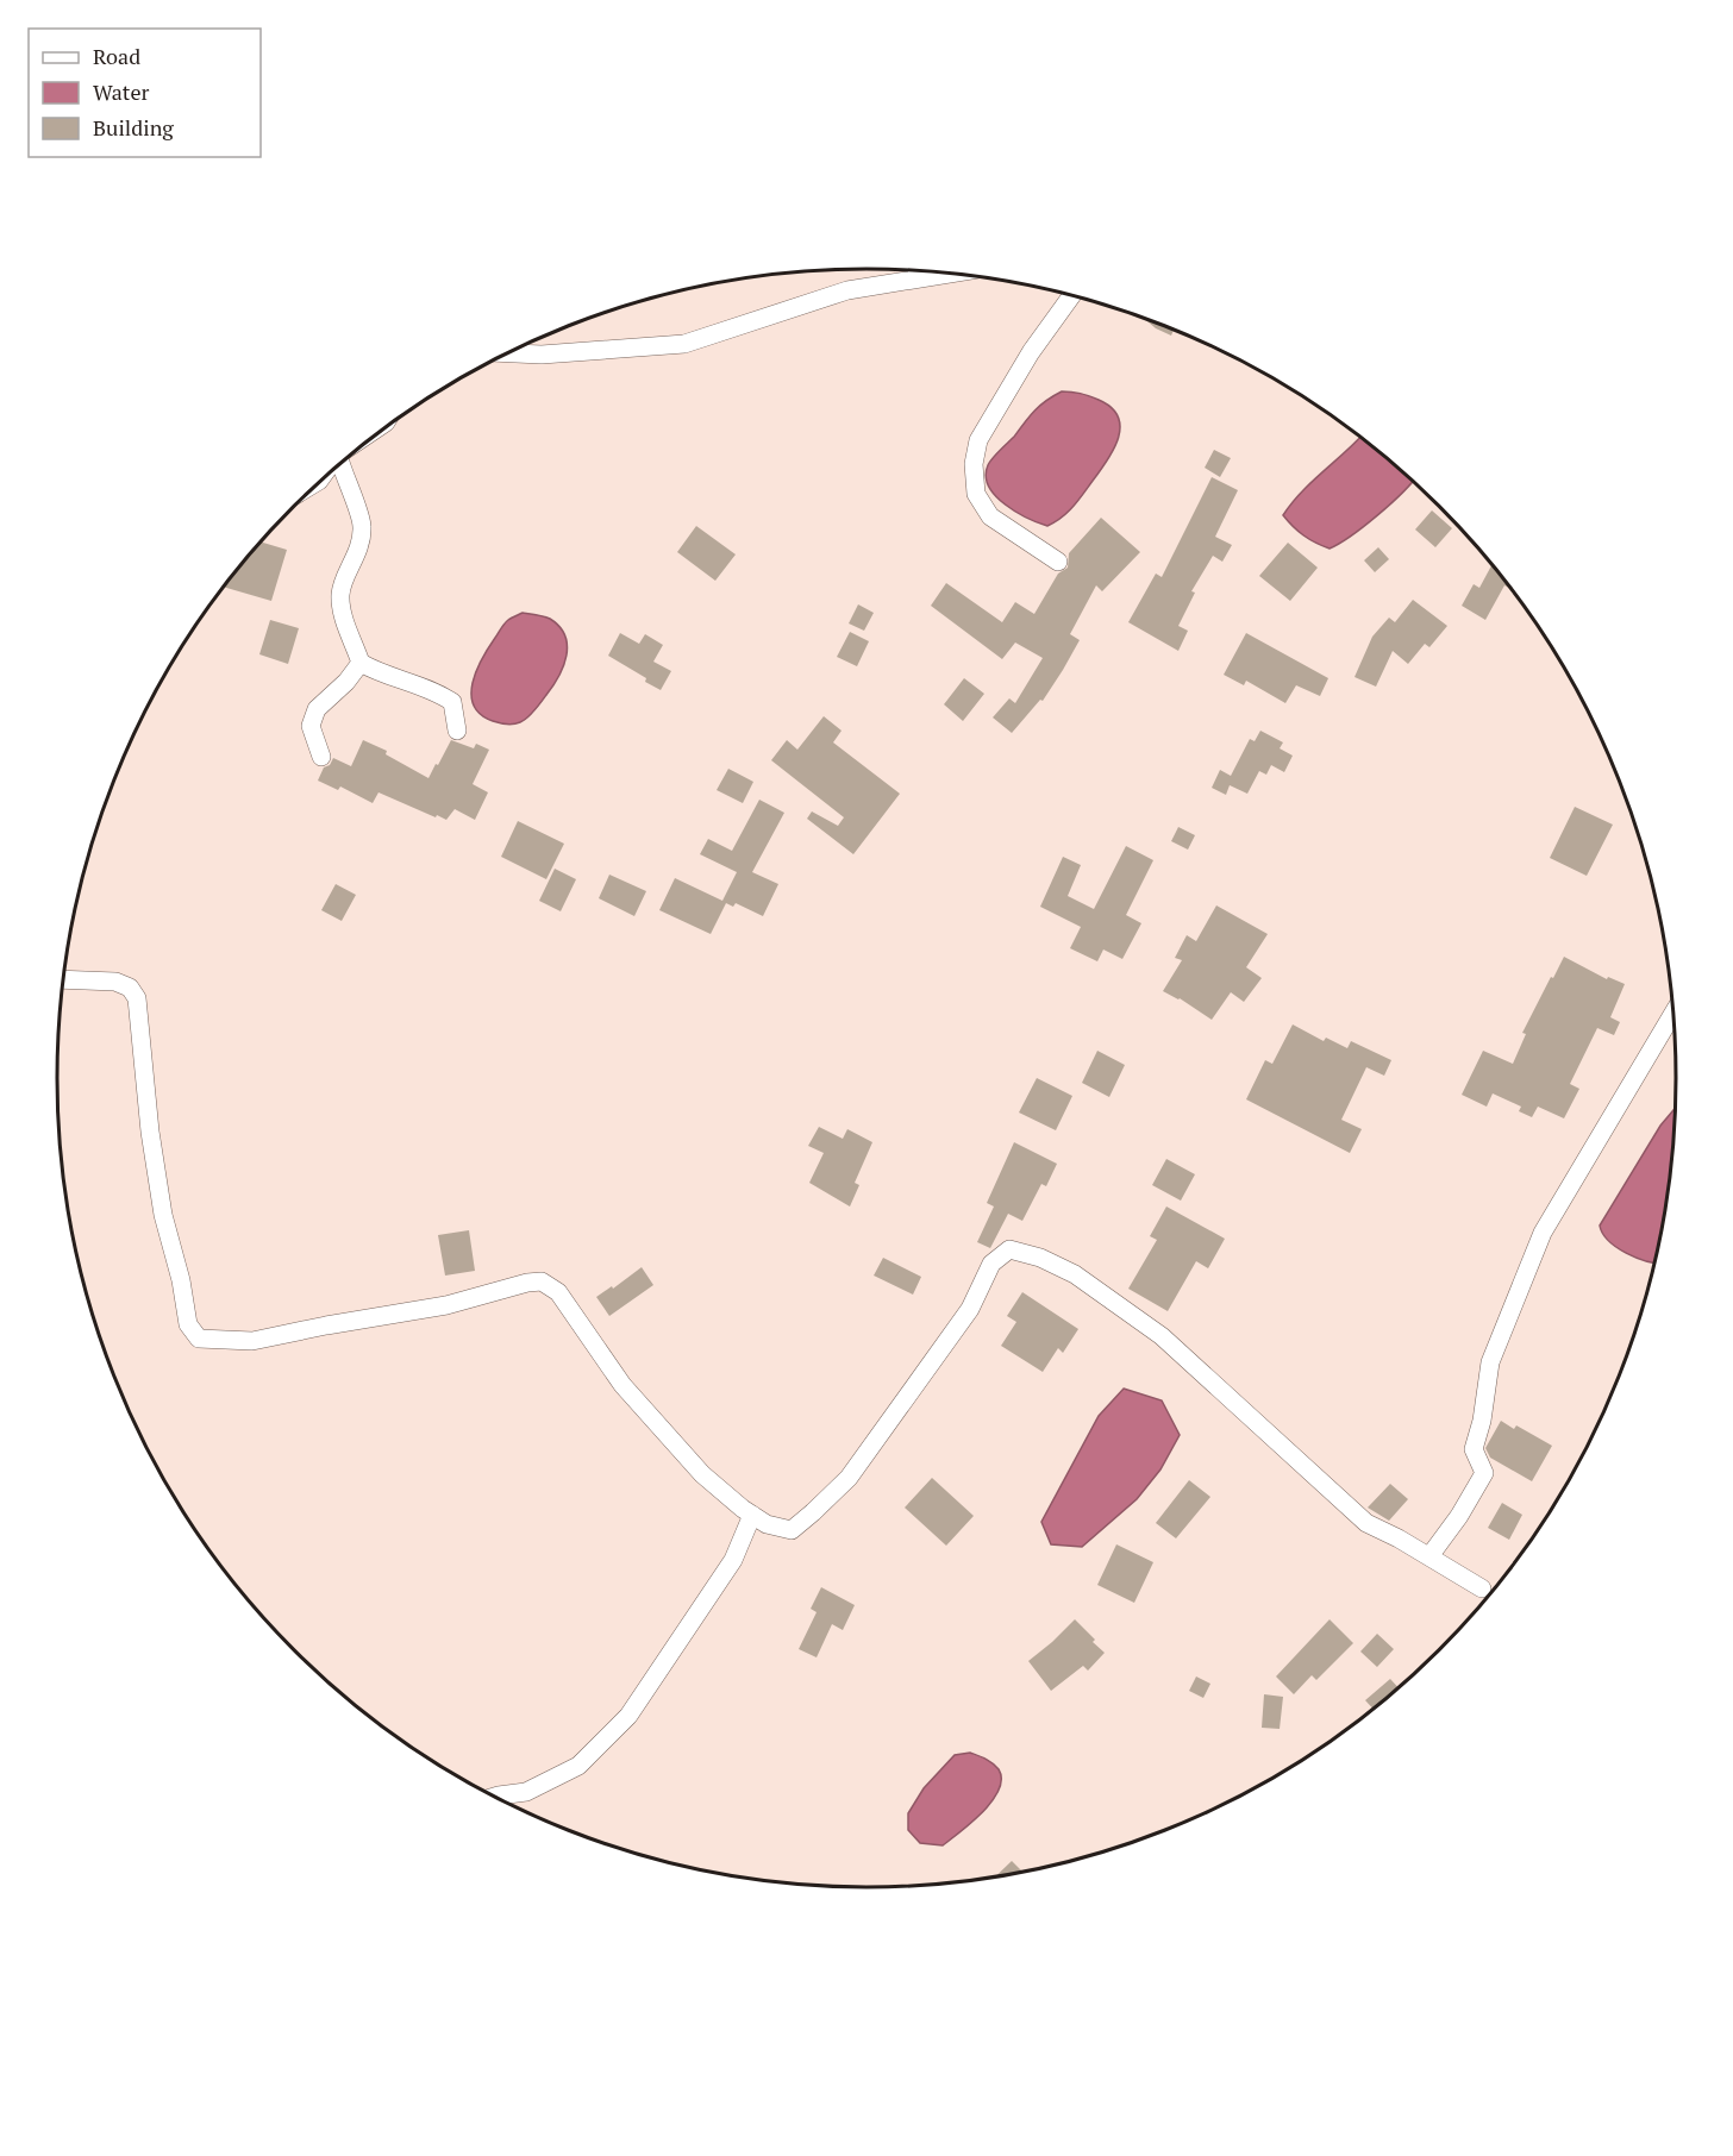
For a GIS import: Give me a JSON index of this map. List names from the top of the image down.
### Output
{
  "legend": ["Road", "Water", "Building"]
}
